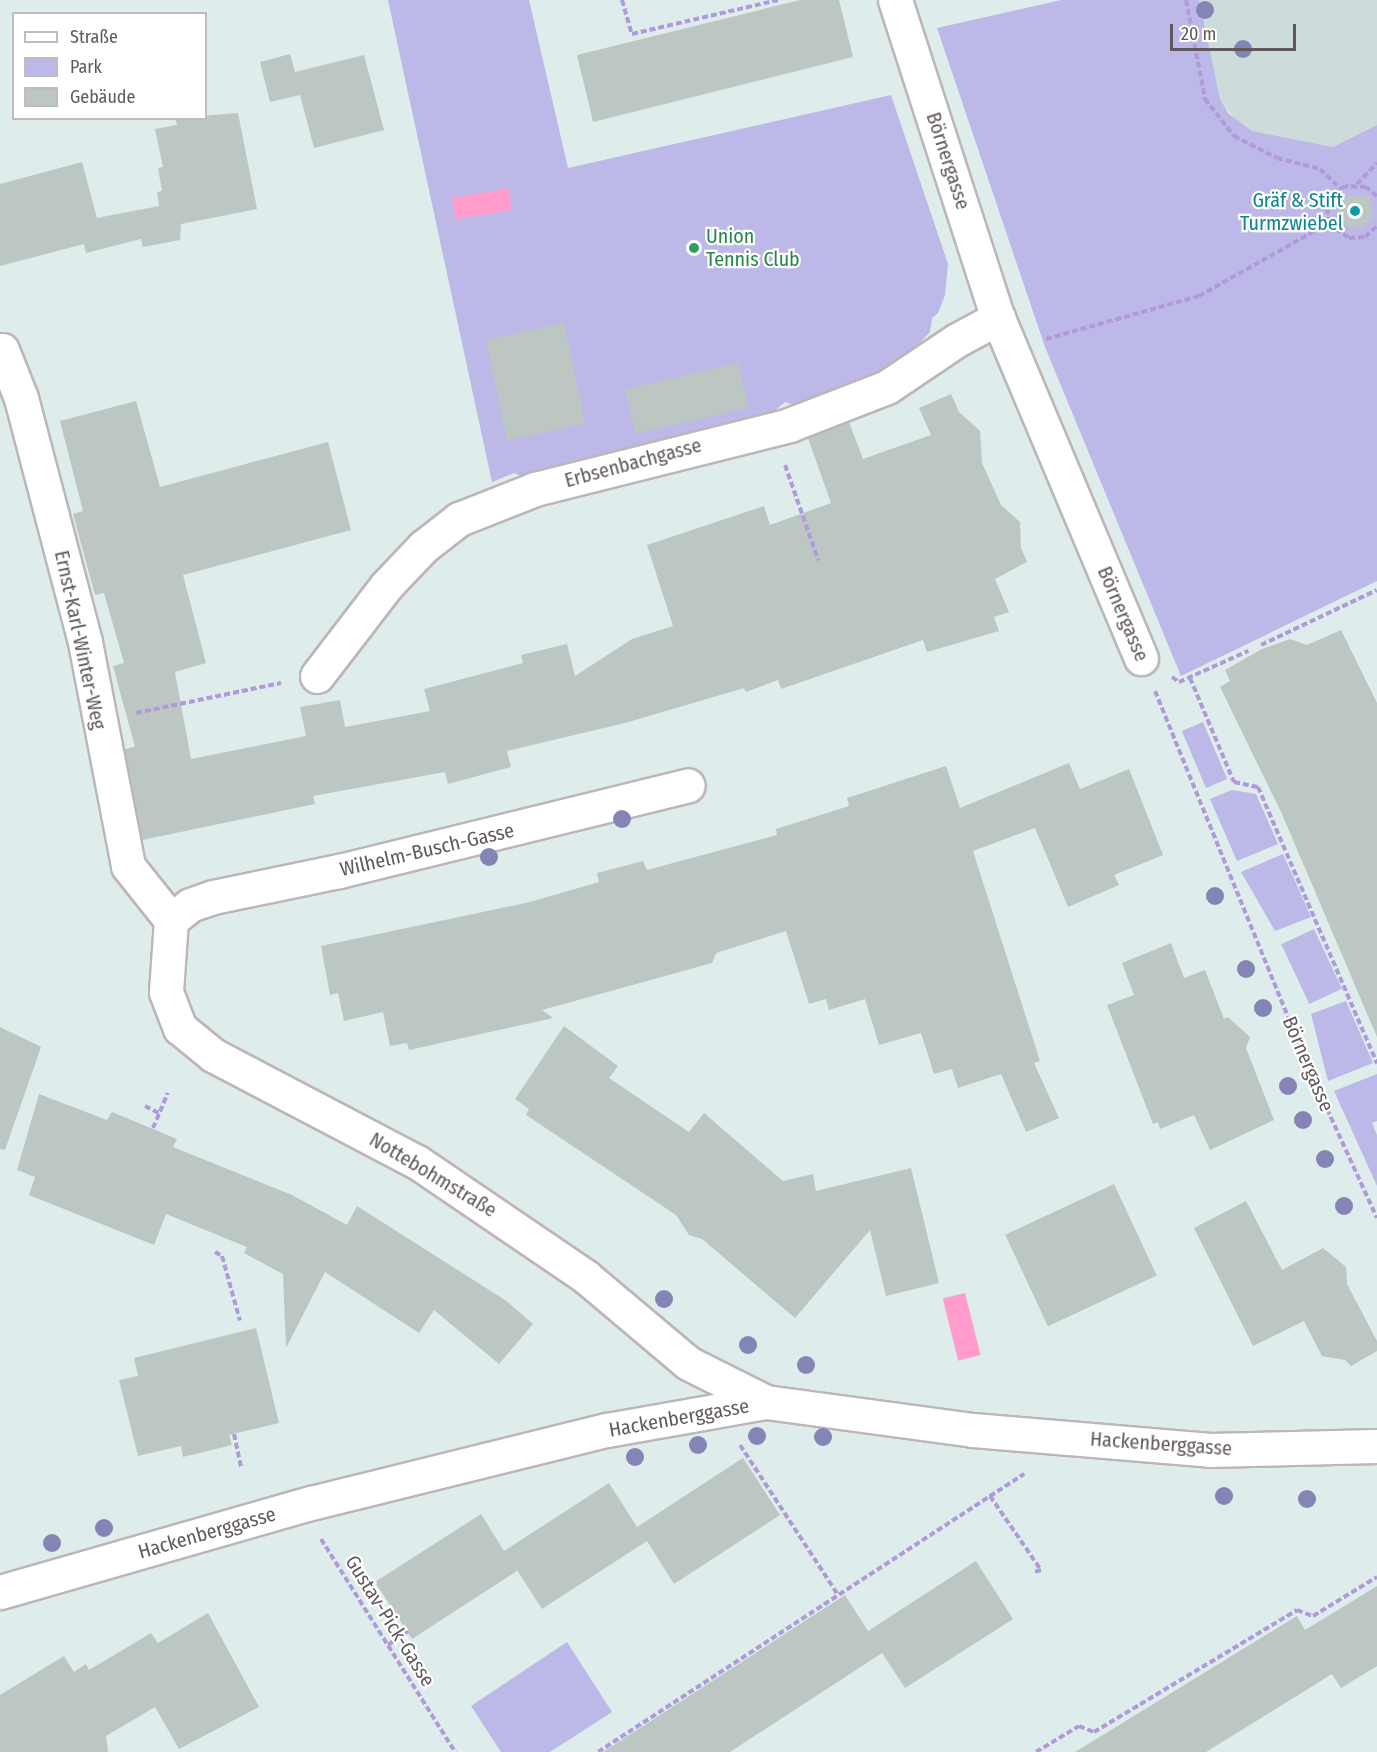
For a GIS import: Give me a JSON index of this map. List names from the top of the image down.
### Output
{
  "streets": {
    "street": [
      "Börnergasse",
      "Erbsenbachgasse",
      "Ernst-Karl-Winter-Weg",
      "Wilhelm-Busch-Gasse",
      "Nottebohmstraße",
      "Hackenberggasse"
    ],
    "path": ["Gustav-Pick-Gasse"]
  },
  "crossings": [
    ["Börnergasse", "Erbsenbachgasse"],
    ["Ernst-Karl-Winter-Weg", "Wilhelm-Busch-Gasse"],
    ["Ernst-Karl-Winter-Weg", "Nottebohmstraße"],
    ["Wilhelm-Busch-Gasse", "Nottebohmstraße"],
    ["Nottebohmstraße", "Hackenberggasse"],
    ["Hackenberggasse", "Gustav-Pick-Gasse"]
  ],
  "places": ["Gräf & Stift Turmzwiebel", "Union Tennis Club"],
  "legend": ["Straße", "Park", "Gebäude"],
  "scale_bar": "20 m"
}
